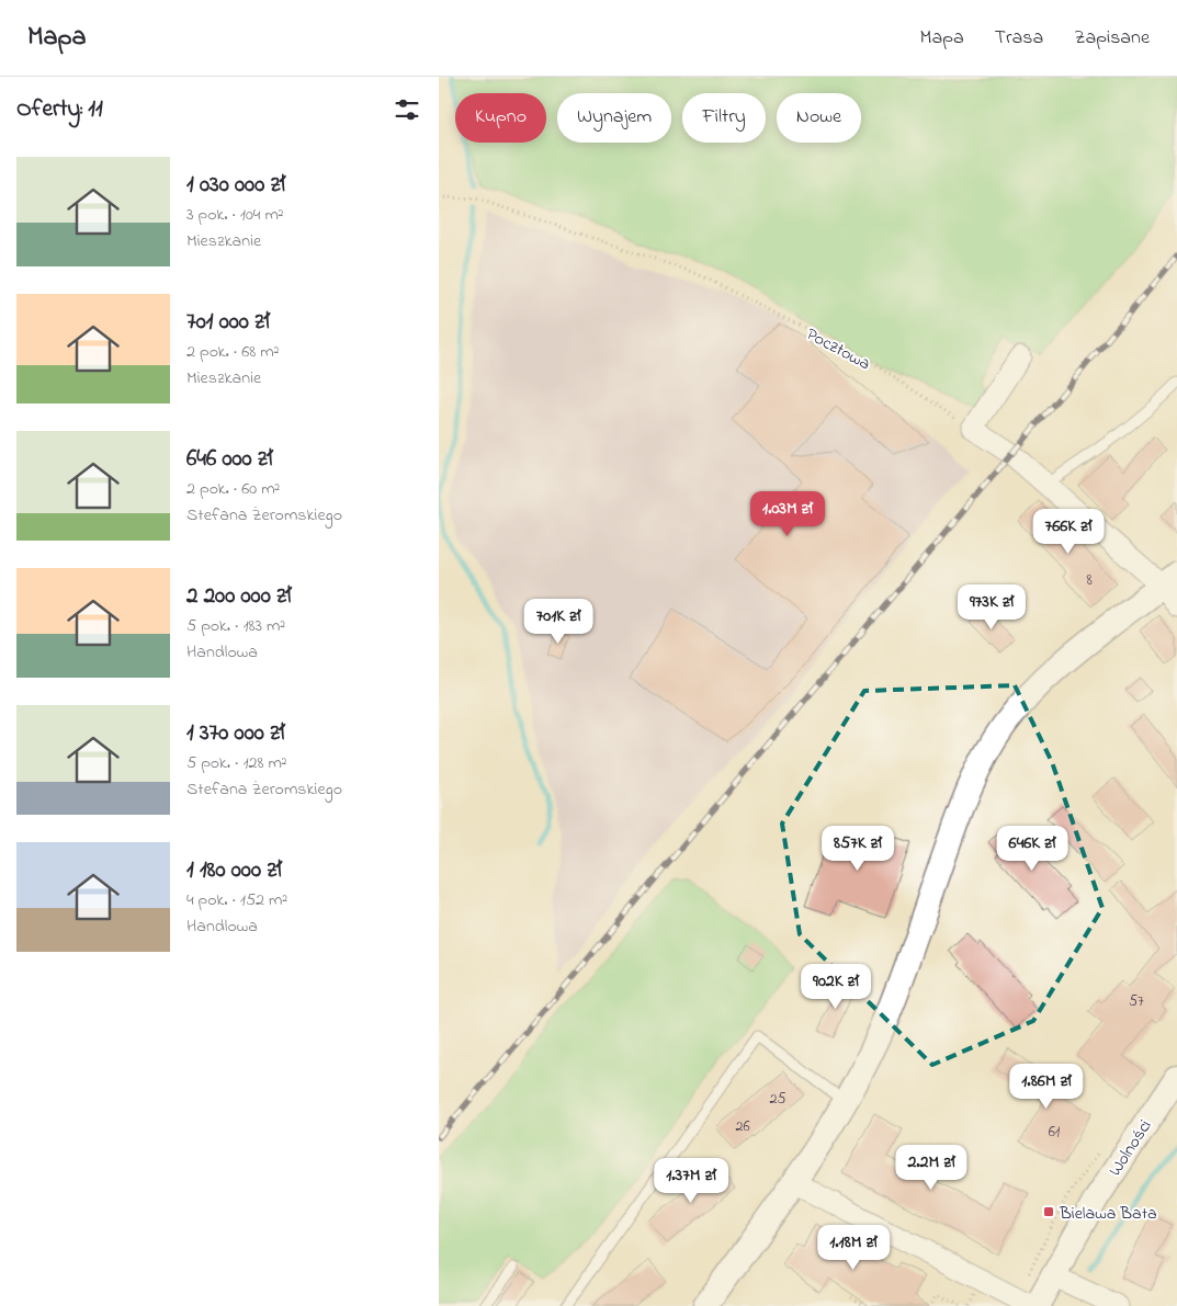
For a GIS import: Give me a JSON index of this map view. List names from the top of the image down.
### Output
{
  "streets": {
    "street": ["Wolności"],
    "path": ["Pocztowa"]
  },
  "places": {
    "transit": ["Bielawa Bata"]
  },
  "house_numbers": [
    "8",
    "57",
    "25",
    "26",
    "61"
  ],
  "page": {
    "header": "Mapa",
    "nav": ["Mapa", "Trasa", "Zapisane"],
    "heading": "Oferty: 11",
    "chip": [
      "Kupno",
      "Wynajem",
      "Filtry",
      "Nowe"
    ],
    "list": [
      {
        "name": "1 030 000 zł",
        "note": "3 pok. · 104 m² · Mieszkanie"
      },
      {
        "name": "701 000 zł",
        "note": "2 pok. · 68 m² · Mieszkanie"
      },
      {
        "name": "646 000 zł",
        "note": "2 pok. · 60 m² · Stefana Żeromskiego"
      },
      {
        "name": "2 200 000 zł",
        "note": "5 pok. · 183 m² · Handlowa"
      },
      {
        "name": "1 370 000 zł",
        "note": "5 pok. · 128 m² · Stefana Żeromskiego"
      },
      {
        "name": "1 180 000 zł",
        "note": "4 pok. · 152 m² · Handlowa"
      }
    ],
    "price": [
      "1.03M zł",
      "766K zł",
      "973K zł",
      "701K zł",
      "857K zł",
      "646K zł",
      "902K zł",
      "1.86M zł",
      "2.2M zł",
      "1.37M zł",
      "1.18M zł"
    ]
  }
}
